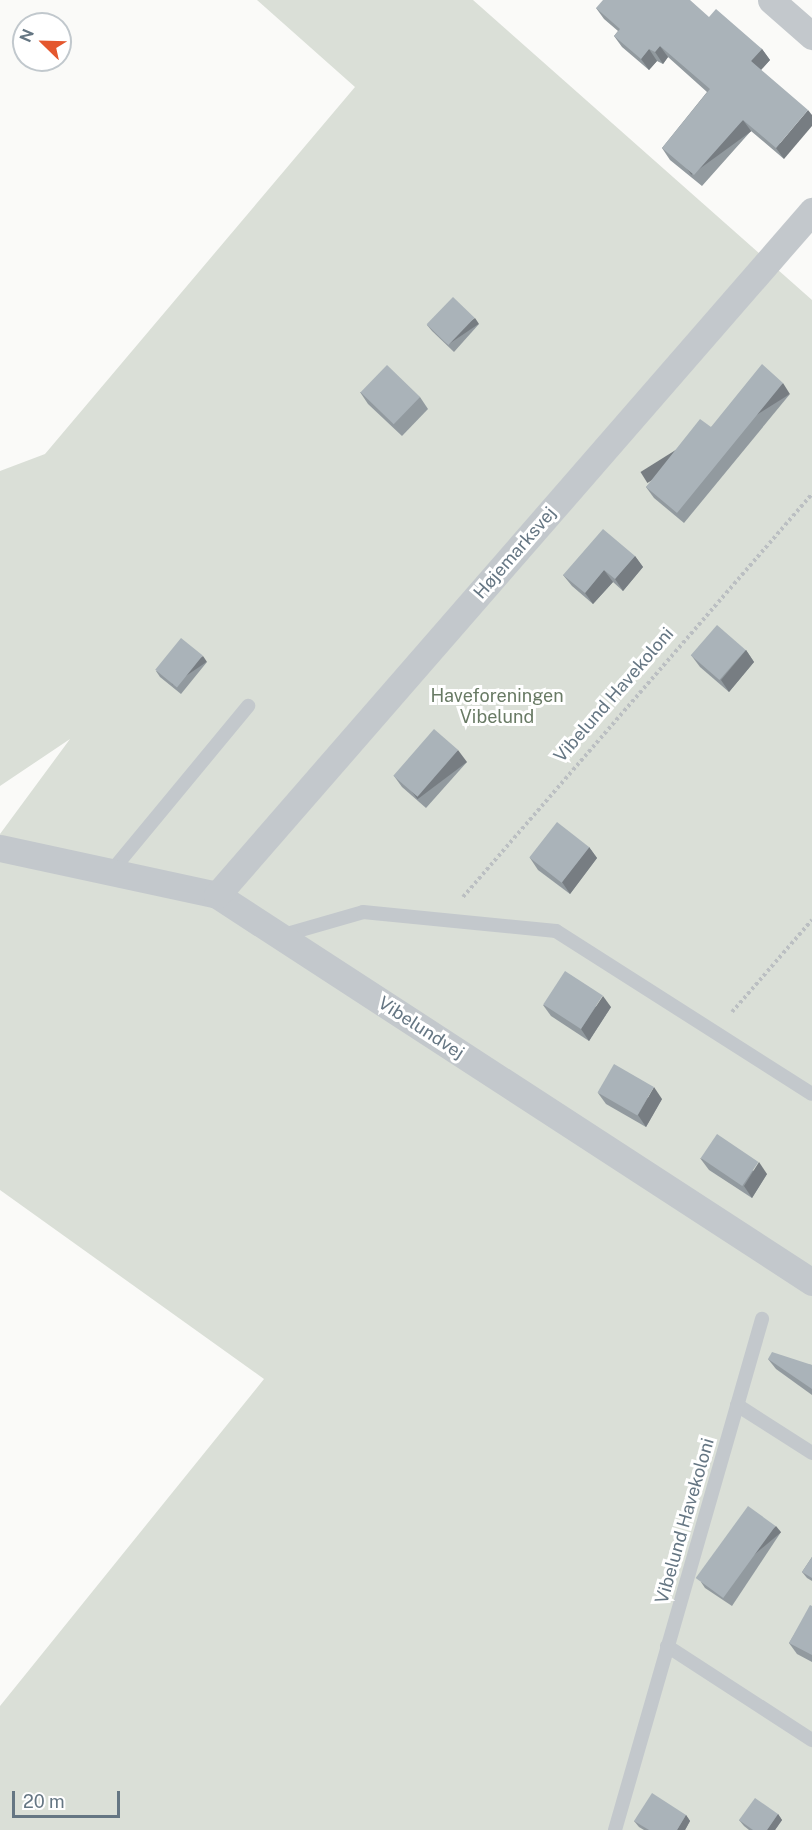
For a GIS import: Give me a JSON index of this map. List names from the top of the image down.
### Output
{
  "streets": {
    "street": ["Højemarksvej", "Vibelundvej"],
    "lane": ["Vibelund Havekoloni"]
  },
  "crossings": [
    ["Højemarksvej", "Vibelundvej"]
  ],
  "parks": ["Haveforeningen Vibelund"],
  "scale_bar": "20 m",
  "north": "top left"
}
